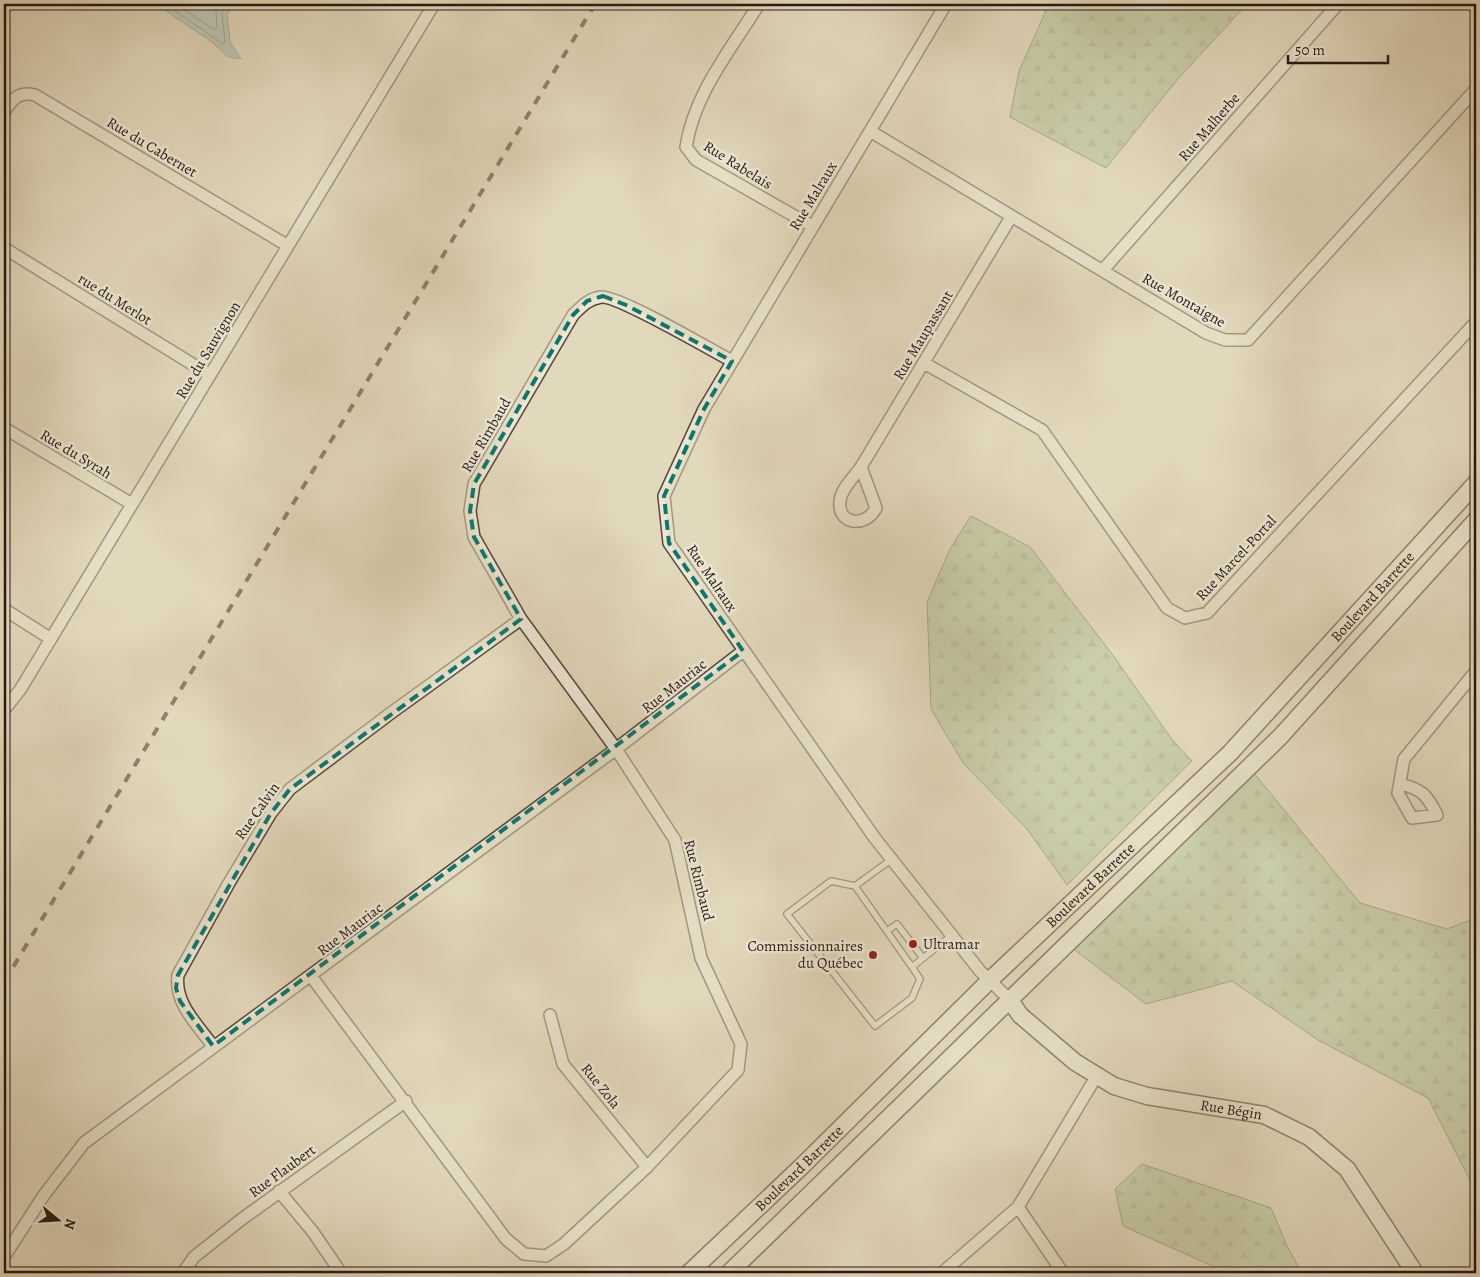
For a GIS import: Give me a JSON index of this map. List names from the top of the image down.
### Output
{
  "streets": {
    "main road": ["Boulevard Barrette", "Rue Bégin"],
    "street": [
      "Rue Malherbe",
      "Rue du Cabernet",
      "Rue Rabelais",
      "Rue Malraux",
      "rue du Merlot",
      "Rue Montaigne",
      "Rue Maupassant",
      "Rue du Sauvignon",
      "Rue Rimbaud",
      "Rue du Syrah",
      "Rue Marcel-Portal",
      "Rue Mauriac",
      "Rue Calvin",
      "Rue Zola",
      "Rue Flaubert"
    ]
  },
  "crossings": [
    ["Rue Malherbe", "Rue Montaigne"],
    ["Rue du Cabernet", "Rue du Sauvignon"],
    ["Rue Rabelais", "Rue Malraux"],
    ["Rue Malraux", "Rue Montaigne"],
    ["Rue Malraux", "Rue Rimbaud"],
    ["Rue Malraux", "Boulevard Barrette"],
    ["Rue Malraux", "Rue Mauriac"],
    ["Rue Malraux", "Rue Bégin"],
    ["rue du Merlot", "Rue du Sauvignon"],
    ["Rue Montaigne", "Rue Maupassant"],
    ["Rue Maupassant", "Rue Marcel-Portal"],
    ["Rue du Sauvignon", "Rue du Syrah"],
    ["Rue Rimbaud", "Rue Mauriac"],
    ["Rue Rimbaud", "Rue Calvin"],
    ["Rue Rimbaud", "Rue Zola"],
    ["Rue Rimbaud", "Rue Flaubert"],
    ["Boulevard Barrette", "Rue Bégin"],
    ["Rue Mauriac", "Rue Calvin"]
  ],
  "places": ["Ultramar", "Commissionnaires du Québec"],
  "scale_bar": "50 m",
  "north": "right"
}
